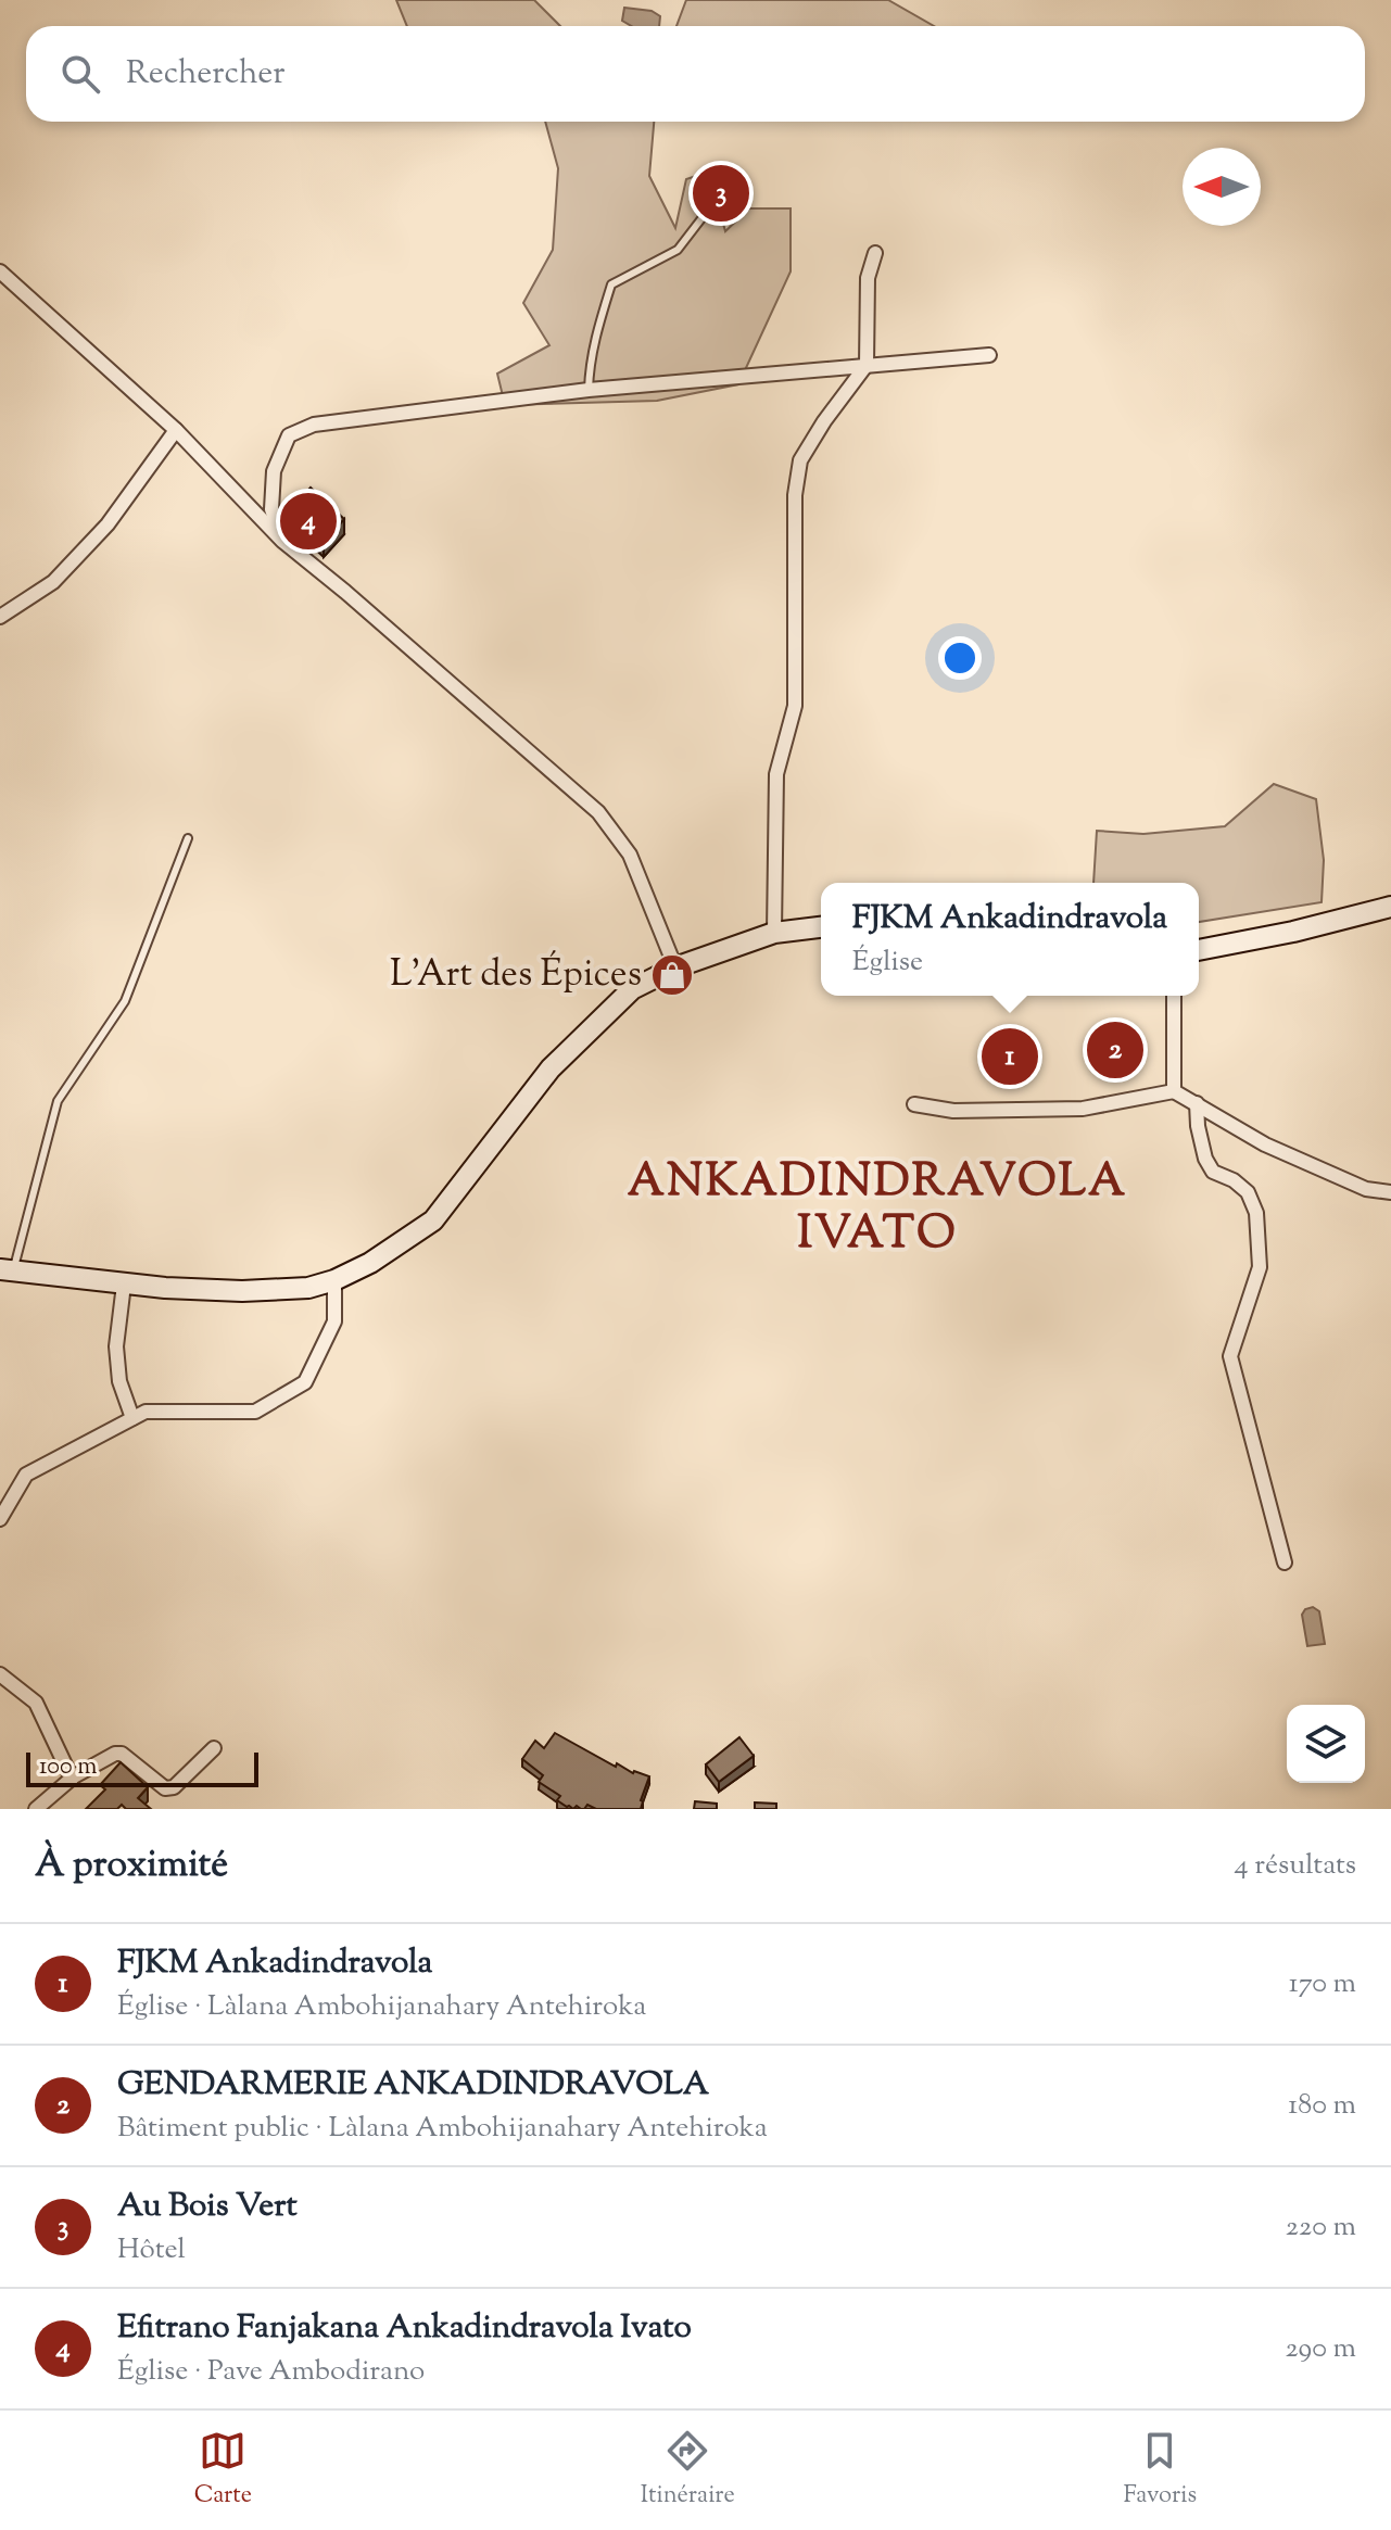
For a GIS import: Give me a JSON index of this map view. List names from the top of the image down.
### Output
{
  "districts": ["ANKADINDRAVOLA IVATO"],
  "places": {
    "shop": ["L'Art des Épices"]
  },
  "scale_bar": "100 m",
  "north": "left",
  "page": {
    "search": "Rechercher",
    "pins": [
      "3",
      "4",
      "2",
      "1"
    ],
    "popup": ["FJKM Ankadindravola", "Église"],
    "scale": "100 m",
    "heading": ["À proximité", "4 résultats"],
    "list": [
      {
        "mark": "1",
        "name": "FJKM Ankadindravola",
        "note": "Église · Làlana Ambohijanahary Antehiroka",
        "value": "170 m"
      },
      {
        "mark": "2",
        "name": "GENDARMERIE ANKADINDRAVOLA",
        "note": "Bâtiment public · Làlana Ambohijanahary Antehiroka",
        "value": "180 m"
      },
      {
        "mark": "3",
        "name": "Au Bois Vert",
        "note": "Hôtel",
        "value": "220 m"
      },
      {
        "mark": "4",
        "name": "Efitrano Fanjakana Ankadindravola Ivato",
        "note": "Église · Pave Ambodirano",
        "value": "290 m"
      }
    ],
    "nav": ["Carte", "Itinéraire", "Favoris"]
  }
}
